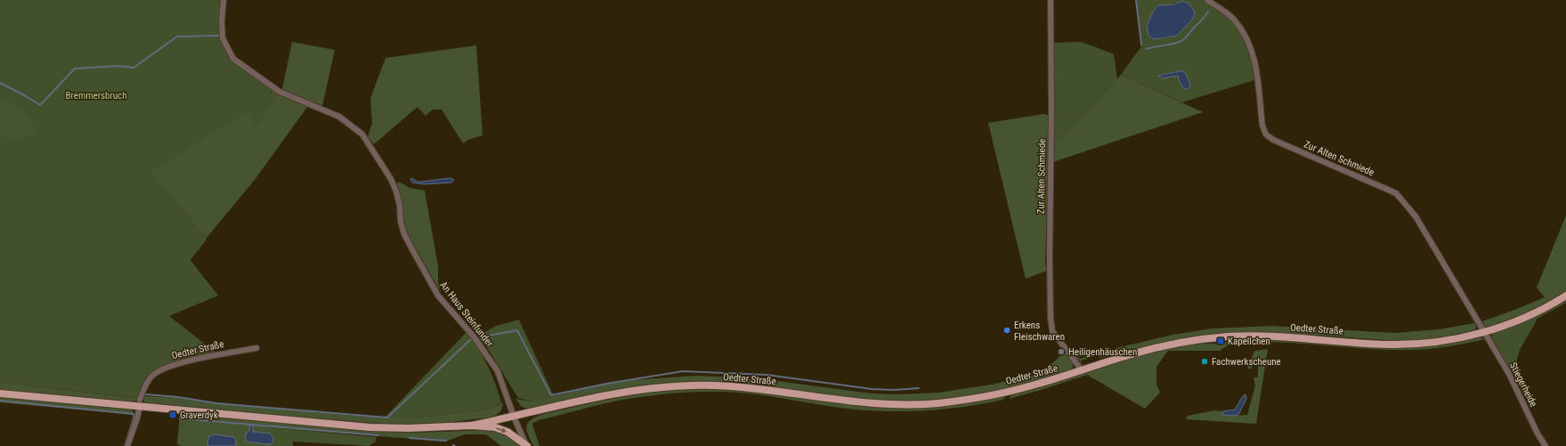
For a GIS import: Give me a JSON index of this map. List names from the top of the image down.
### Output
{
  "streets": {
    "main road": ["Oedter Straße"],
    "street": ["Zur Alten Schmiede", "An Haus Steinfunder", "Stiegerheide"]
  },
  "crossings": [
    ["Zur Alten Schmiede", "Oedter Straße"],
    ["Zur Alten Schmiede", "Stiegerheide"],
    ["An Haus Steinfunder", "Oedter Straße"],
    ["Oedter Straße", "Stiegerheide"]
  ],
  "parks": ["Bremmersbruch"],
  "places": {
    "other": ["Erkens Fleischwaren", "Heiligenhäuschen", "Fachwerkscheune"],
    "transit": ["Kapellchen", "Graverdyk"]
  }
}
